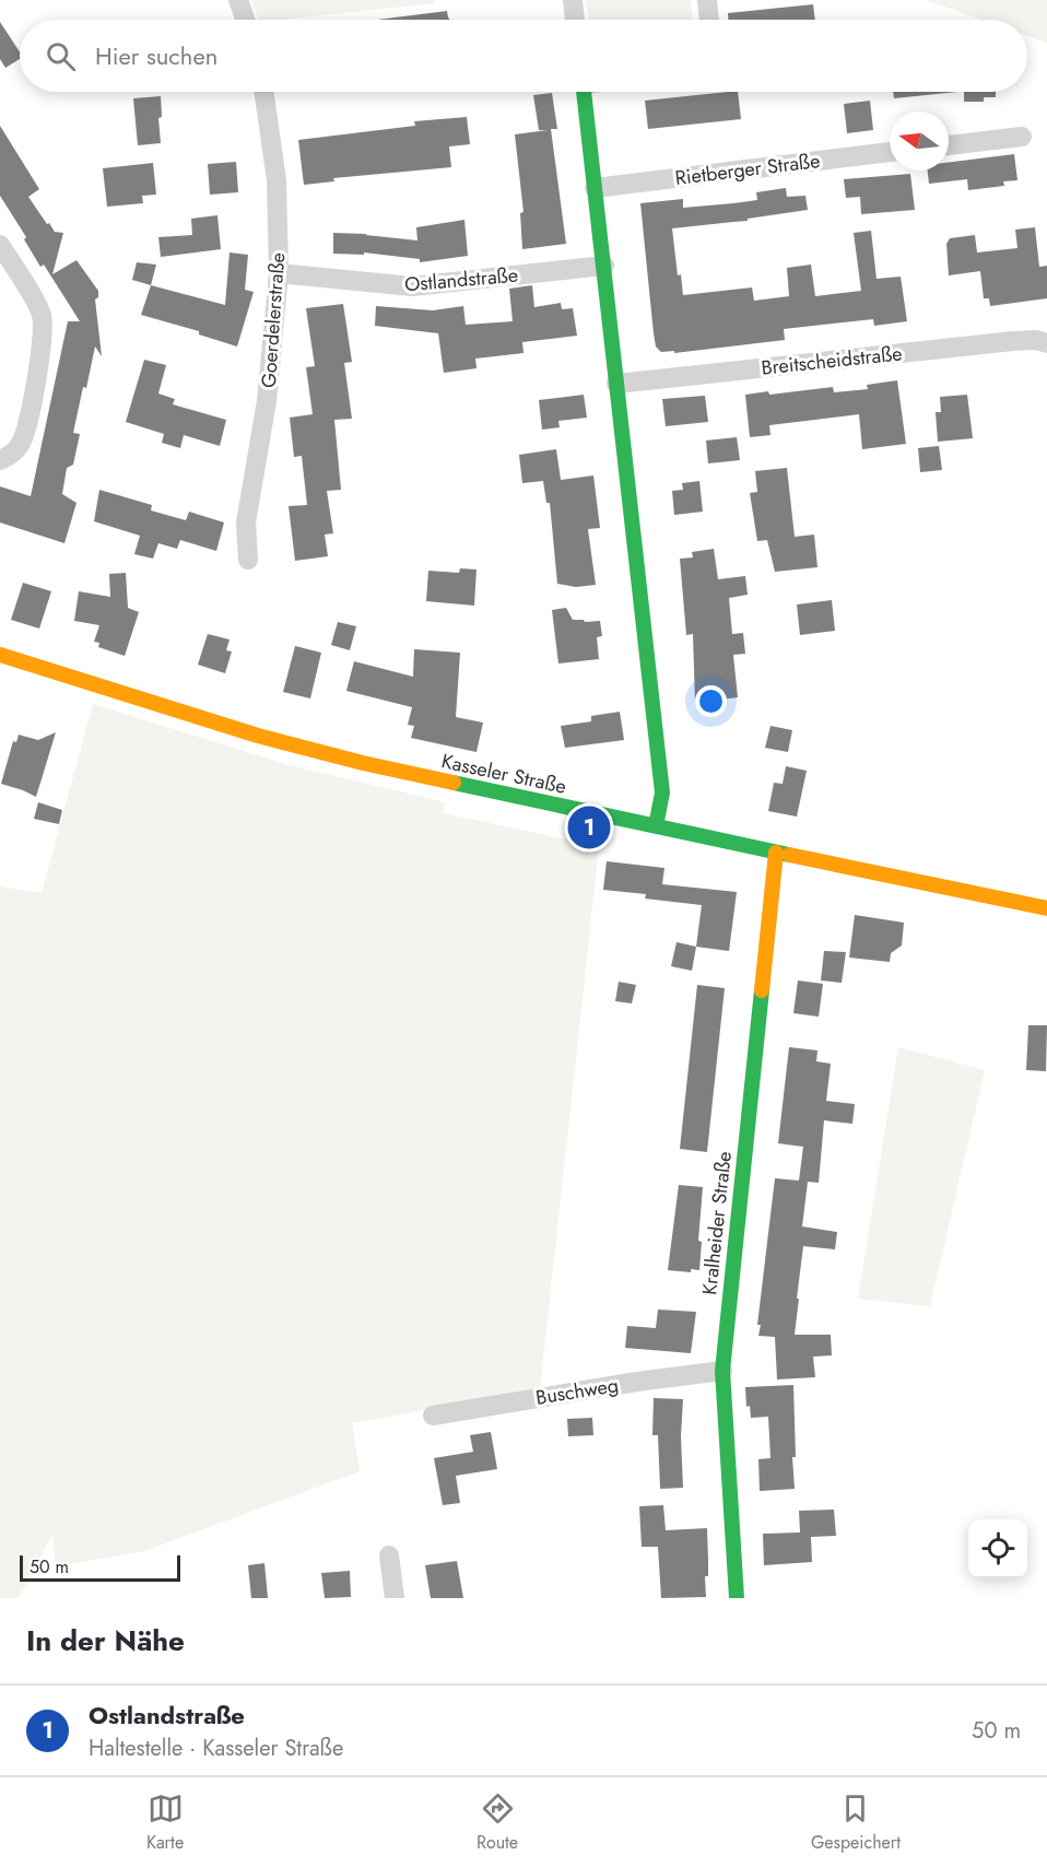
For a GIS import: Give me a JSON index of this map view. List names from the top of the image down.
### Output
{
  "streets": {
    "street": [
      "Rietberger Straße",
      "Ostlandstraße",
      "Goerdelerstraße",
      "Breitscheidstraße",
      "Kasseler Straße",
      "Kralheider Straße",
      "Buschweg"
    ]
  },
  "crossings": [
    ["Ostlandstraße", "Goerdelerstraße"],
    ["Kasseler Straße", "Kralheider Straße"],
    ["Kralheider Straße", "Buschweg"]
  ],
  "scale_bar": "50 m",
  "north": "left",
  "page": {
    "search": "Hier suchen",
    "pins": "1",
    "scale": "50 m",
    "heading": "In der Nähe",
    "list": [
      {
        "mark": "1",
        "name": "Ostlandstraße",
        "note": "Haltestelle · Kasseler Straße",
        "value": "50 m"
      }
    ],
    "nav": ["Karte", "Route", "Gespeichert"]
  }
}
